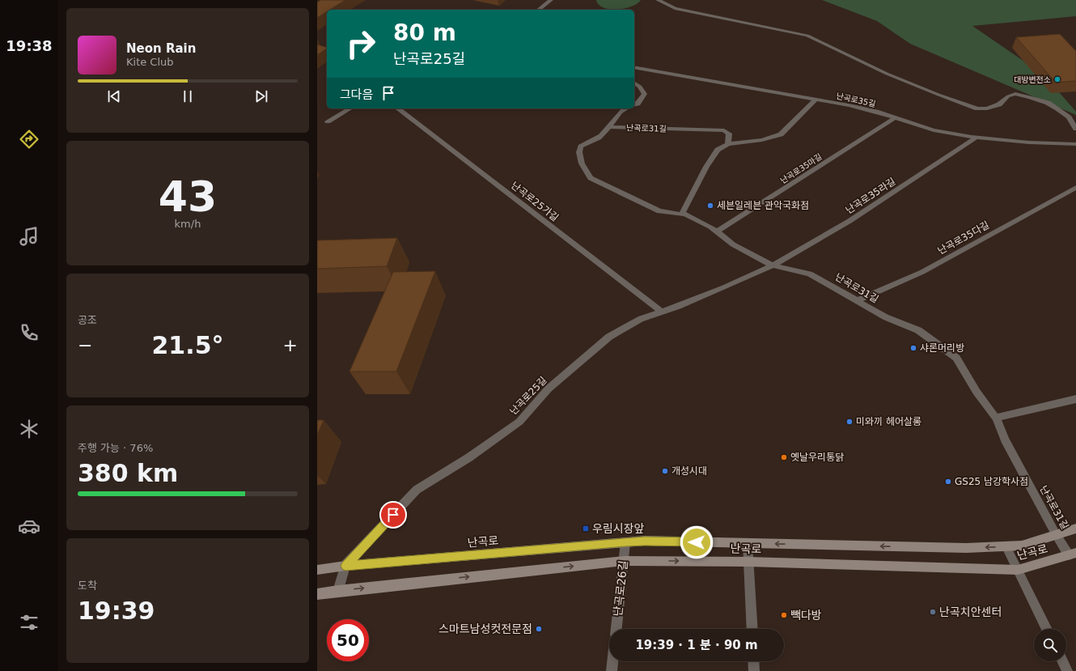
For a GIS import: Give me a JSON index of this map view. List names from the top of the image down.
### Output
{
  "streets": {
    "main road": ["난곡로"],
    "street": [
      "난곡로35길",
      "난곡로31길",
      "난곡로35마길",
      "난곡로35라길",
      "난곡로25가길",
      "난곡로35다길",
      "난곡로25길",
      "난곡로26길"
    ]
  },
  "crossings": [
    ["난곡로35길", "난곡로35마길"],
    ["난곡로35길", "난곡로35라길"],
    ["난곡로31길", "난곡로35마길"],
    ["난곡로31길", "난곡로35라길"],
    ["난곡로31길", "난곡로35다길"],
    ["난곡로31길", "난곡로25길"],
    ["난곡로31길", "난곡로"],
    ["난곡로35라길", "난곡로25길"],
    ["난곡로25가길", "난곡로25길"],
    ["난곡로25길", "난곡로"],
    ["난곡로", "난곡로26길"]
  ],
  "places": {
    "other": [
      "대방변전소",
      "세븐일레븐 관악국화점",
      "샤론머리방",
      "미와끼 헤어살롱",
      "옛날우리통닭",
      "개성시대",
      "GS25 남강학사점",
      "난곡치안센터",
      "빽다방",
      "스마트남성컷전문점"
    ],
    "transit": ["우림시장앞"]
  },
  "page": {
    "tabs": "19:38",
    "turn": ["80 m", "난곡로25길"],
    "song": ["Neon Rain", "Kite Club"],
    "then": "그다음",
    "tile": [
      ["43", "km/h"],
      "공조",
      ["주행 가능 · 76%", "380 km"],
      ["도착", "19:39"]
    ],
    "heat": ["−", "21.5°", "+"],
    "limit": "50",
    "trip": "19:39 · 1 분 · 90 m"
  }
}
